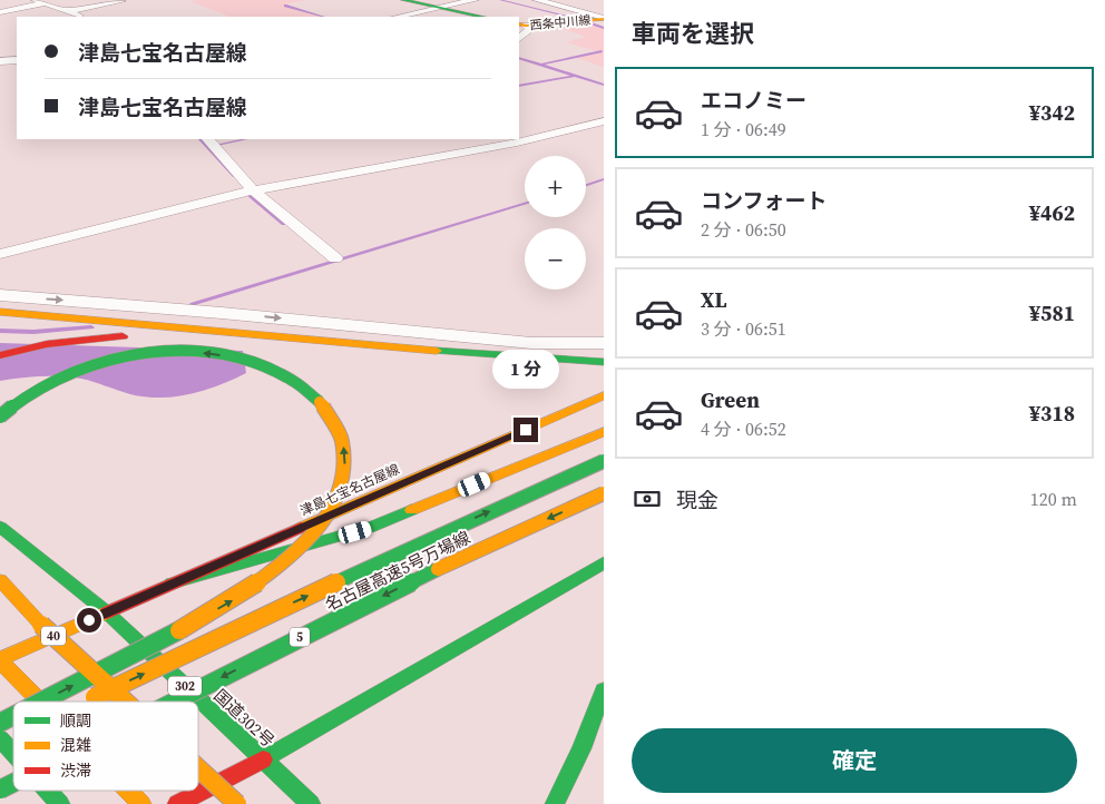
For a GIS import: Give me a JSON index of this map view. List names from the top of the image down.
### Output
{
  "streets": {
    "main road": [
      "西条中川線",
      "津島七宝名古屋線",
      "名古屋高速5号万場線",
      "40",
      "5",
      "302",
      "国道302号"
    ]
  },
  "crossings": [
    ["津島七宝名古屋線", "40"],
    ["津島七宝名古屋線", "国道302号"],
    ["40", "国道302号"]
  ],
  "legend": ["順調", "混雑", "渋滞"],
  "page": {
    "heading": "車両を選択",
    "banner": ["津島七宝名古屋線", "津島七宝名古屋線"],
    "list": [
      {
        "name": "エコノミー",
        "note": "1 分 · 06:49",
        "value": "¥342"
      },
      {
        "name": "コンフォート",
        "note": "2 分 · 06:50",
        "value": "¥462"
      },
      {
        "name": "XL",
        "note": "3 分 · 06:51",
        "value": "¥581"
      },
      {
        "name": "Green",
        "note": "4 分 · 06:52",
        "value": "¥318"
      }
    ],
    "map_buttons": ["+", "−"],
    "bubble": "1 分",
    "pay": ["現金", "120 m"],
    "buttons": "確定"
  }
}
